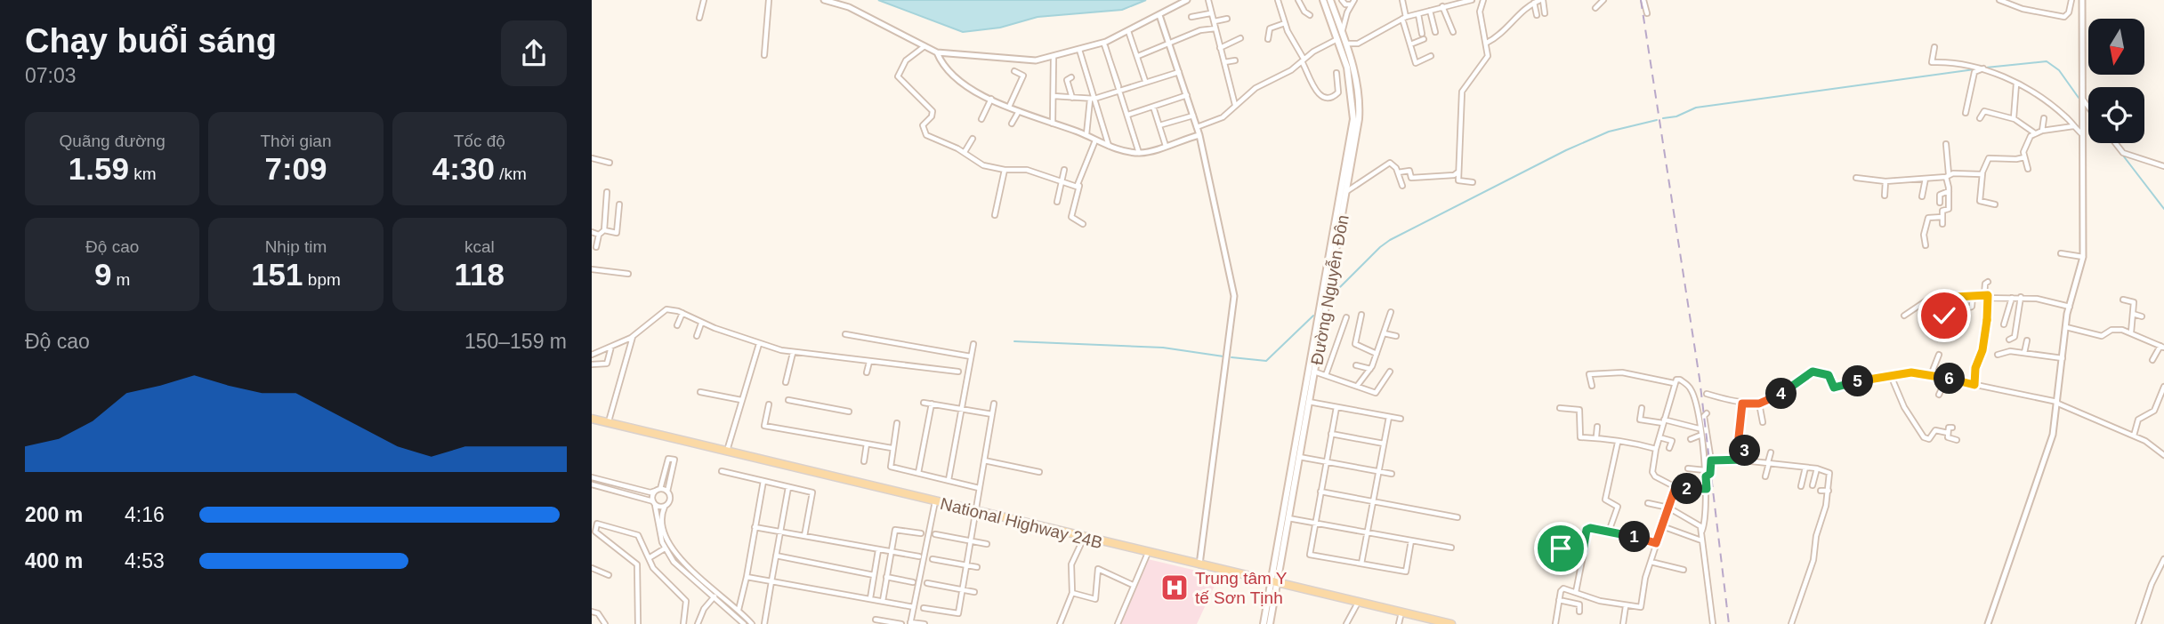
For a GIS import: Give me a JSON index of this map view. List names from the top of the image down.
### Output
{
  "streets": {
    "main road": ["Đường Nguyễn Đôn", "National Highway 24B"]
  },
  "crossings": [
    ["Đường Nguyễn Đôn", "National Highway 24B"]
  ],
  "places": {
    "hospital": ["Trung tâm Y tế Sơn Tịnh"]
  },
  "north": "bottom",
  "page": {
    "heading": ["Chạy buổi sáng", "07:03"],
    "stats": [
      ["Quãng đường", "1.59 km"],
      ["Thời gian", "7:09"],
      ["Tốc độ", "4:30 /km"],
      ["Độ cao", "9 m"],
      ["Nhịp tim", "151 bpm"],
      ["kcal", "118"]
    ],
    "chart": ["Độ cao", "150–159 m"],
    "pins": [
      "6",
      "5",
      "4",
      "3",
      "2",
      "1"
    ],
    "list": [
      {
        "name": "200 m",
        "note": "4:16"
      },
      {
        "name": "400 m",
        "note": "4:53"
      }
    ]
  }
}
